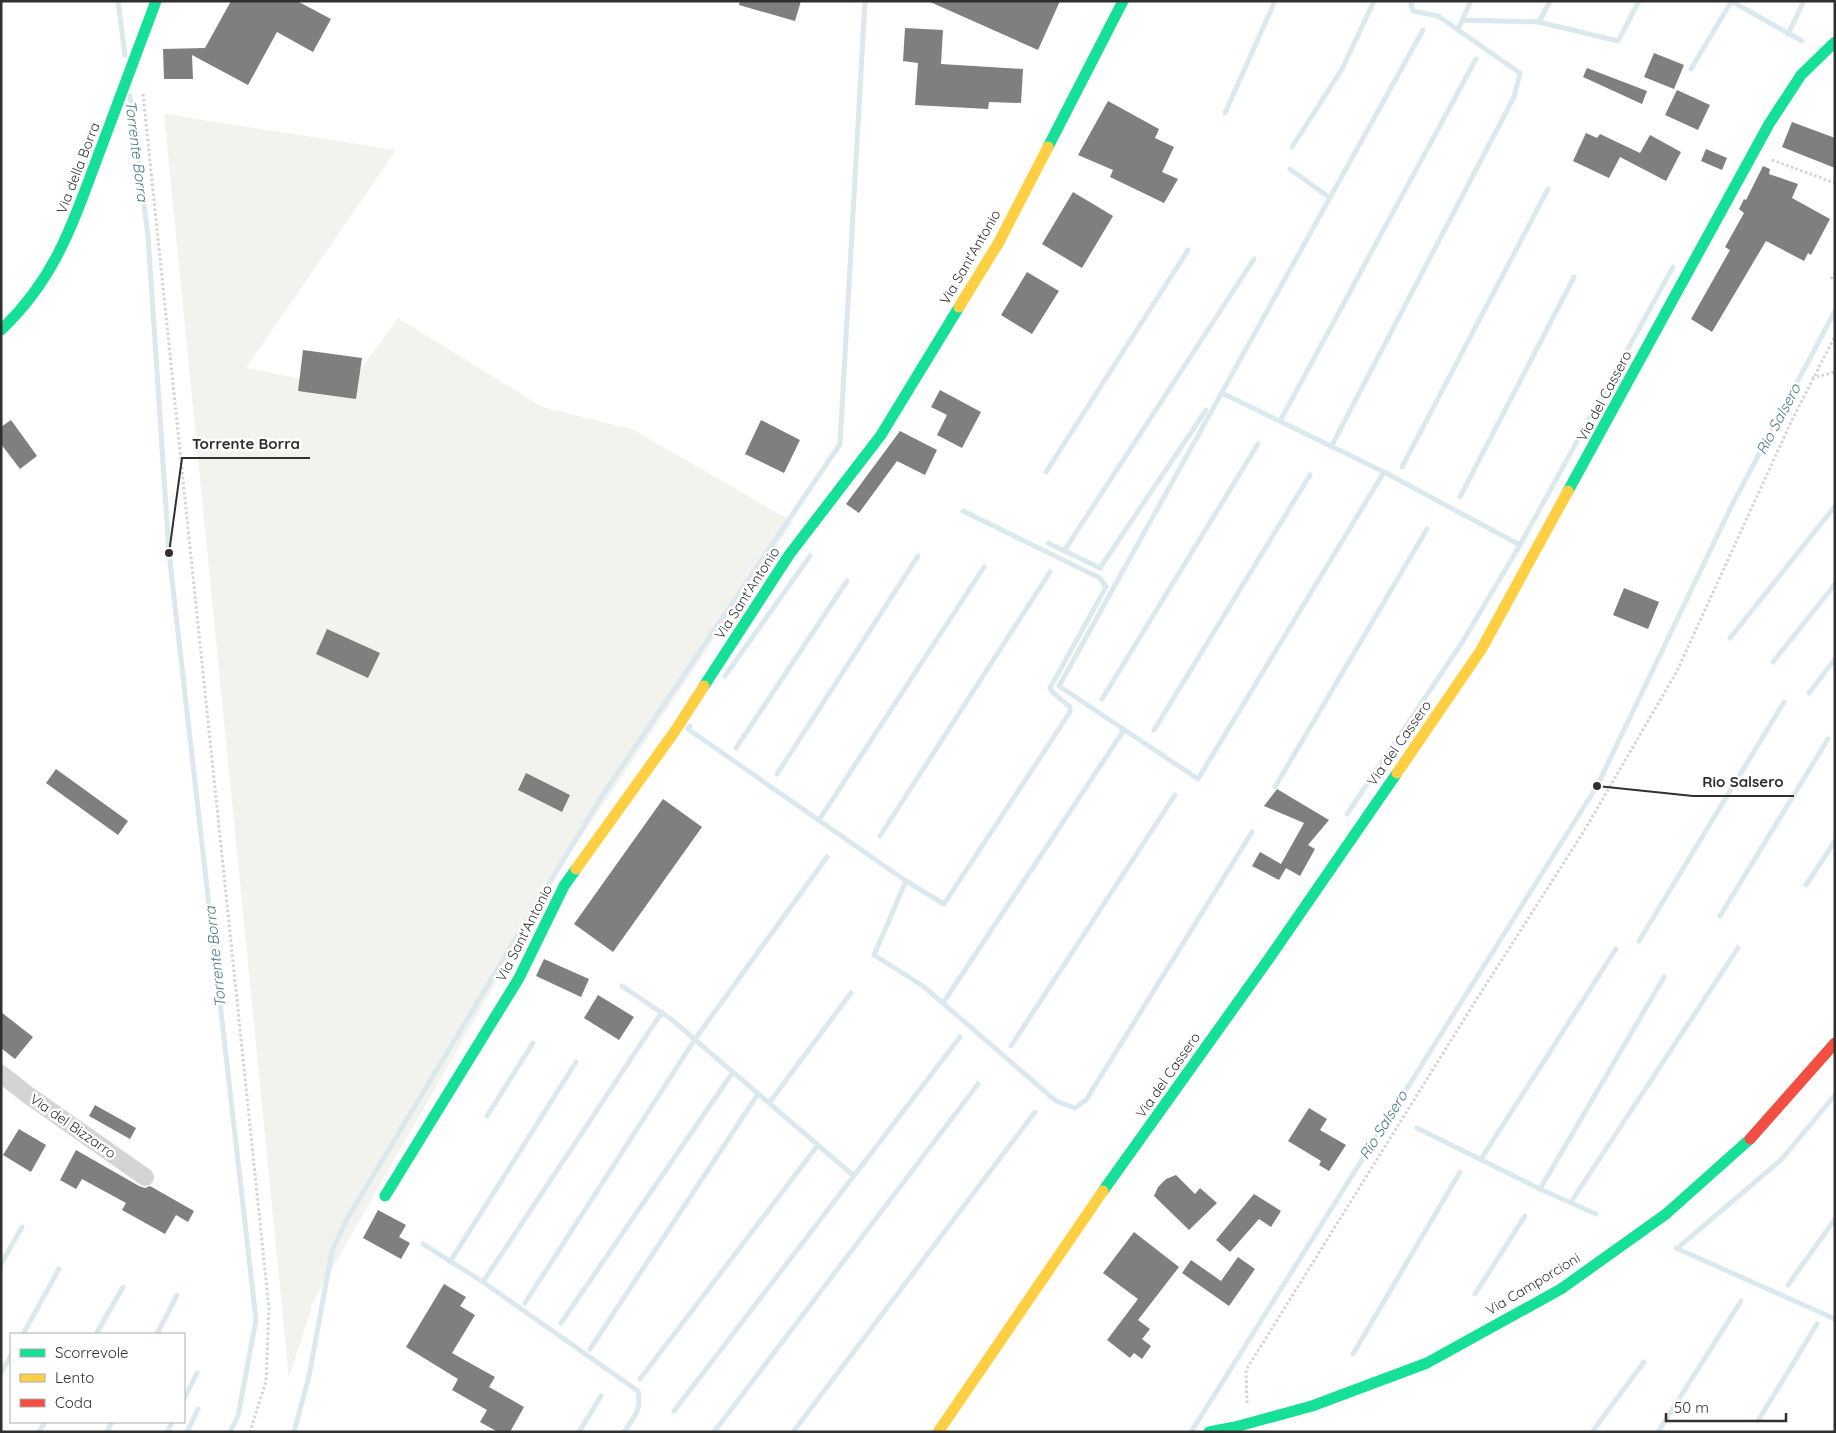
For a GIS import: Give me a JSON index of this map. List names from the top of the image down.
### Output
{
  "streets": {
    "street": [
      "Via della Borra",
      "Via Sant'Antonio",
      "Via del Cassero",
      "Via del Bizzarro",
      "Via Camporcioni"
    ]
  },
  "water": ["Torrente Borra", "Rio Salsero"],
  "places": ["Torrente Borra", "Rio Salsero"],
  "legend": ["Scorrevole", "Lento", "Coda"],
  "scale_bar": "50 m"
}
